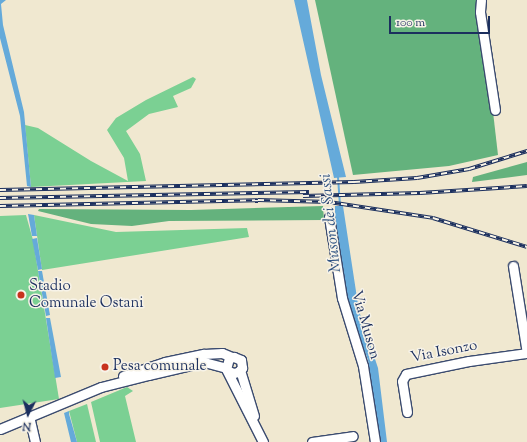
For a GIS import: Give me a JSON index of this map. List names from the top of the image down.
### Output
{
  "streets": {
    "street": ["Via Muson", "Via Isonzo"]
  },
  "water": ["Muson dei Sassi"],
  "places": ["Stadio Comunale Ostani", "Pesa comunale"],
  "scale_bar": "100 m",
  "north": "bottom"
}
